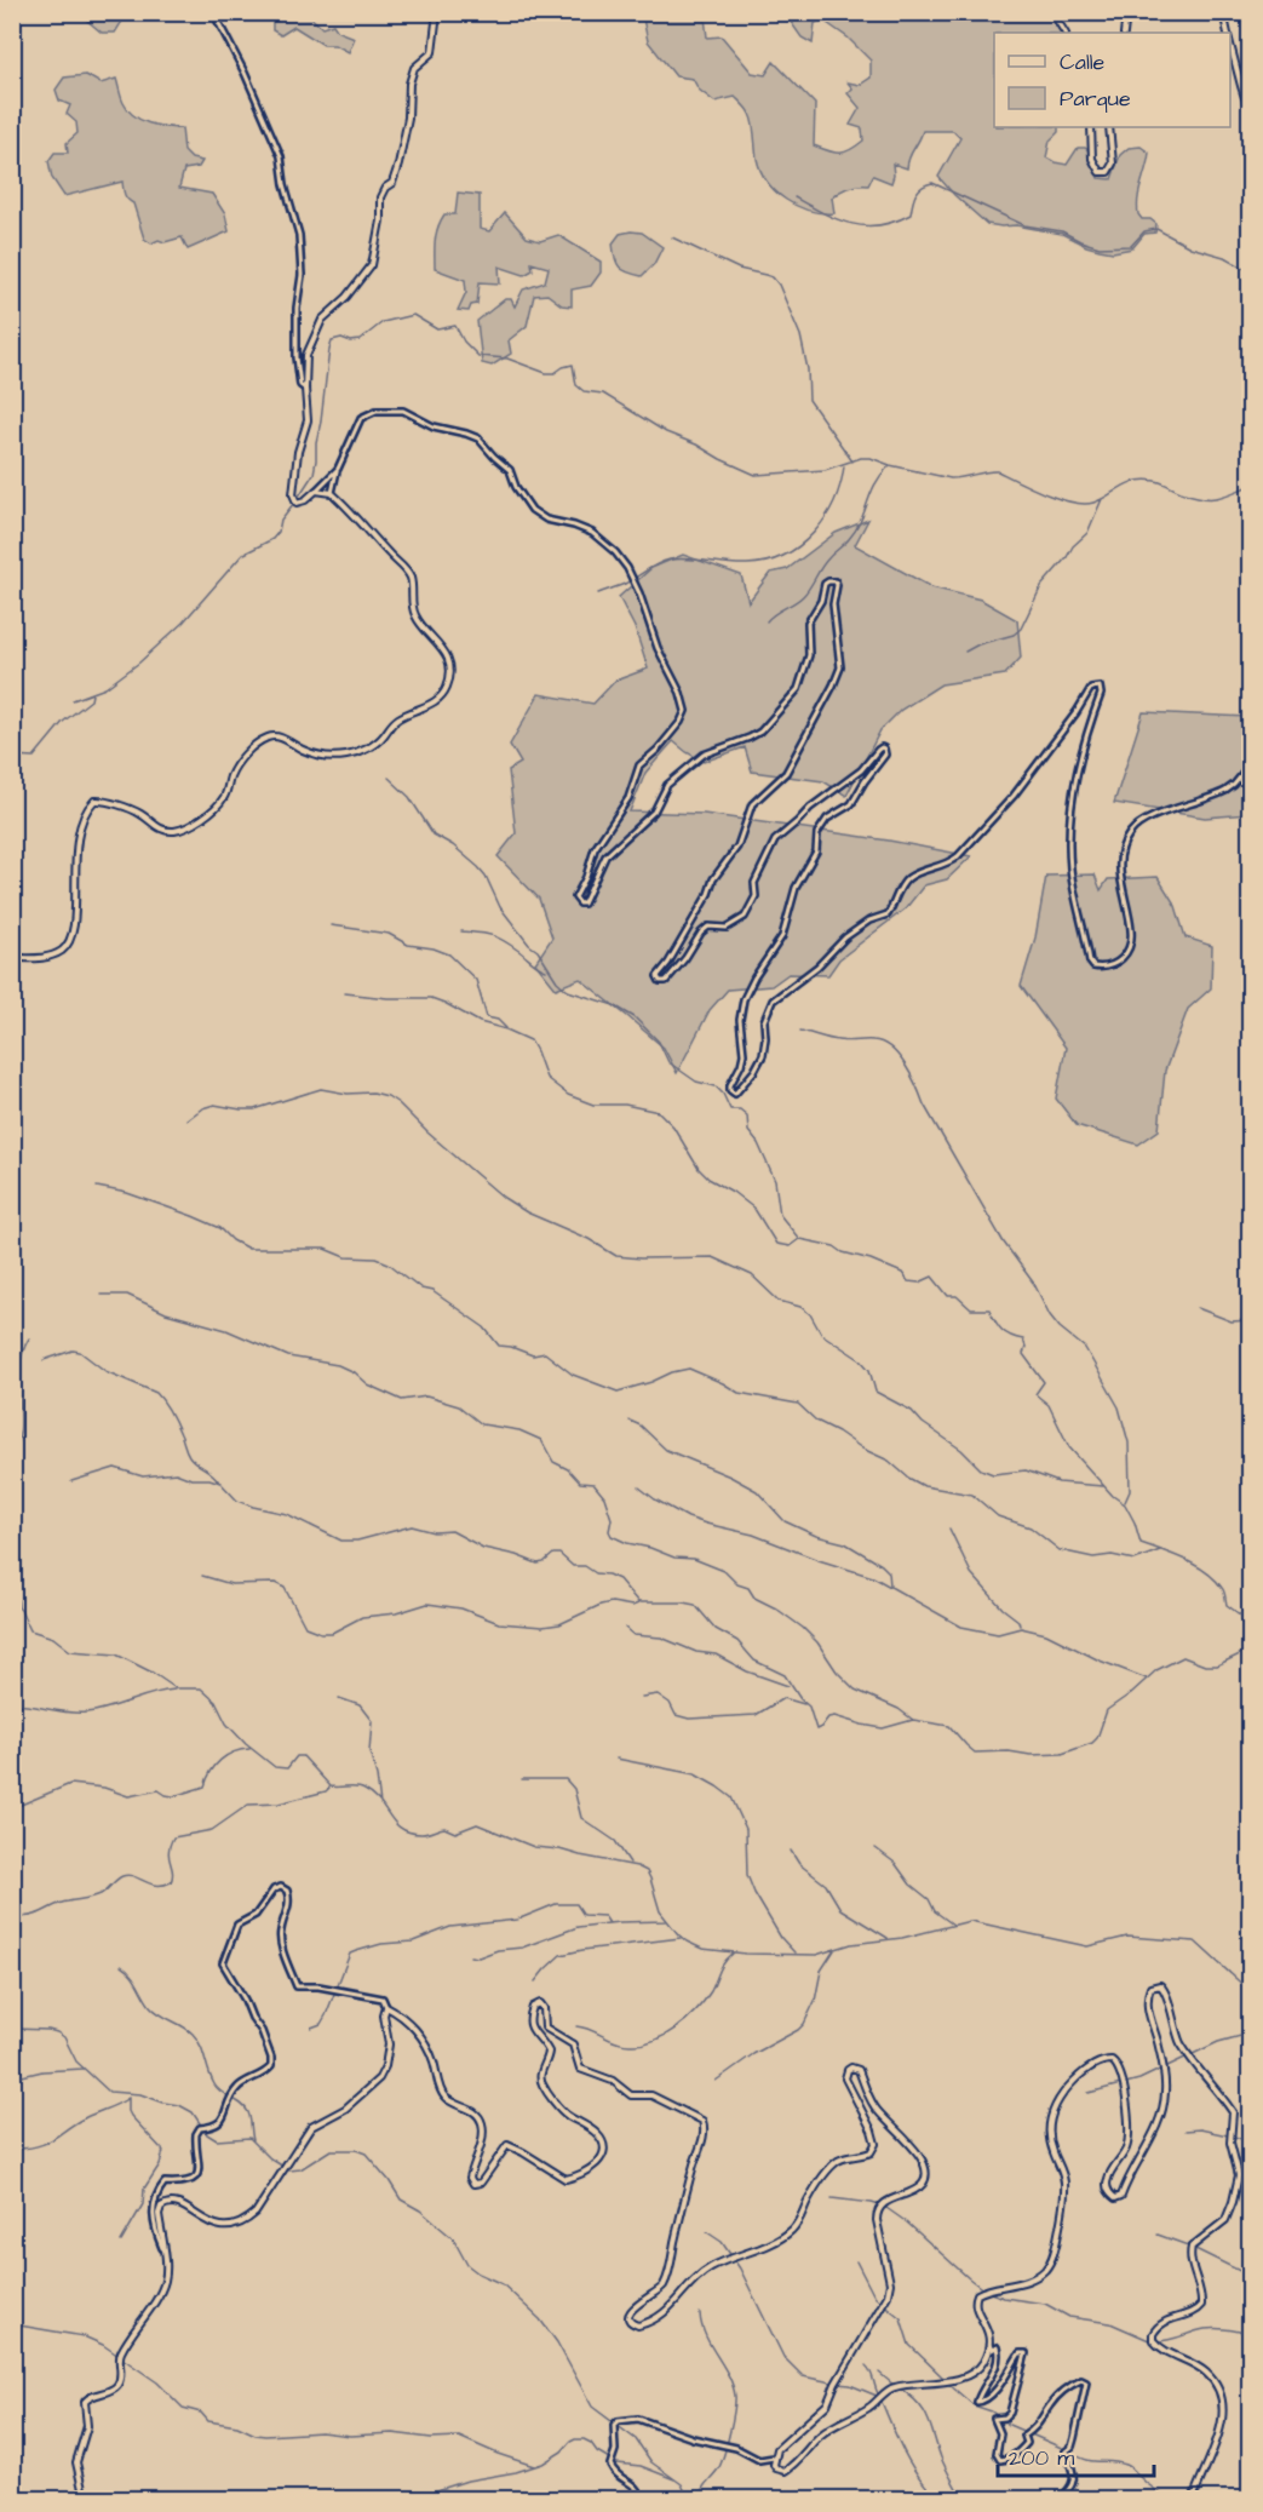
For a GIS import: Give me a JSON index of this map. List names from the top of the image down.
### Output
{
  "legend": ["Calle", "Parque"],
  "scale_bar": "200 m"
}
